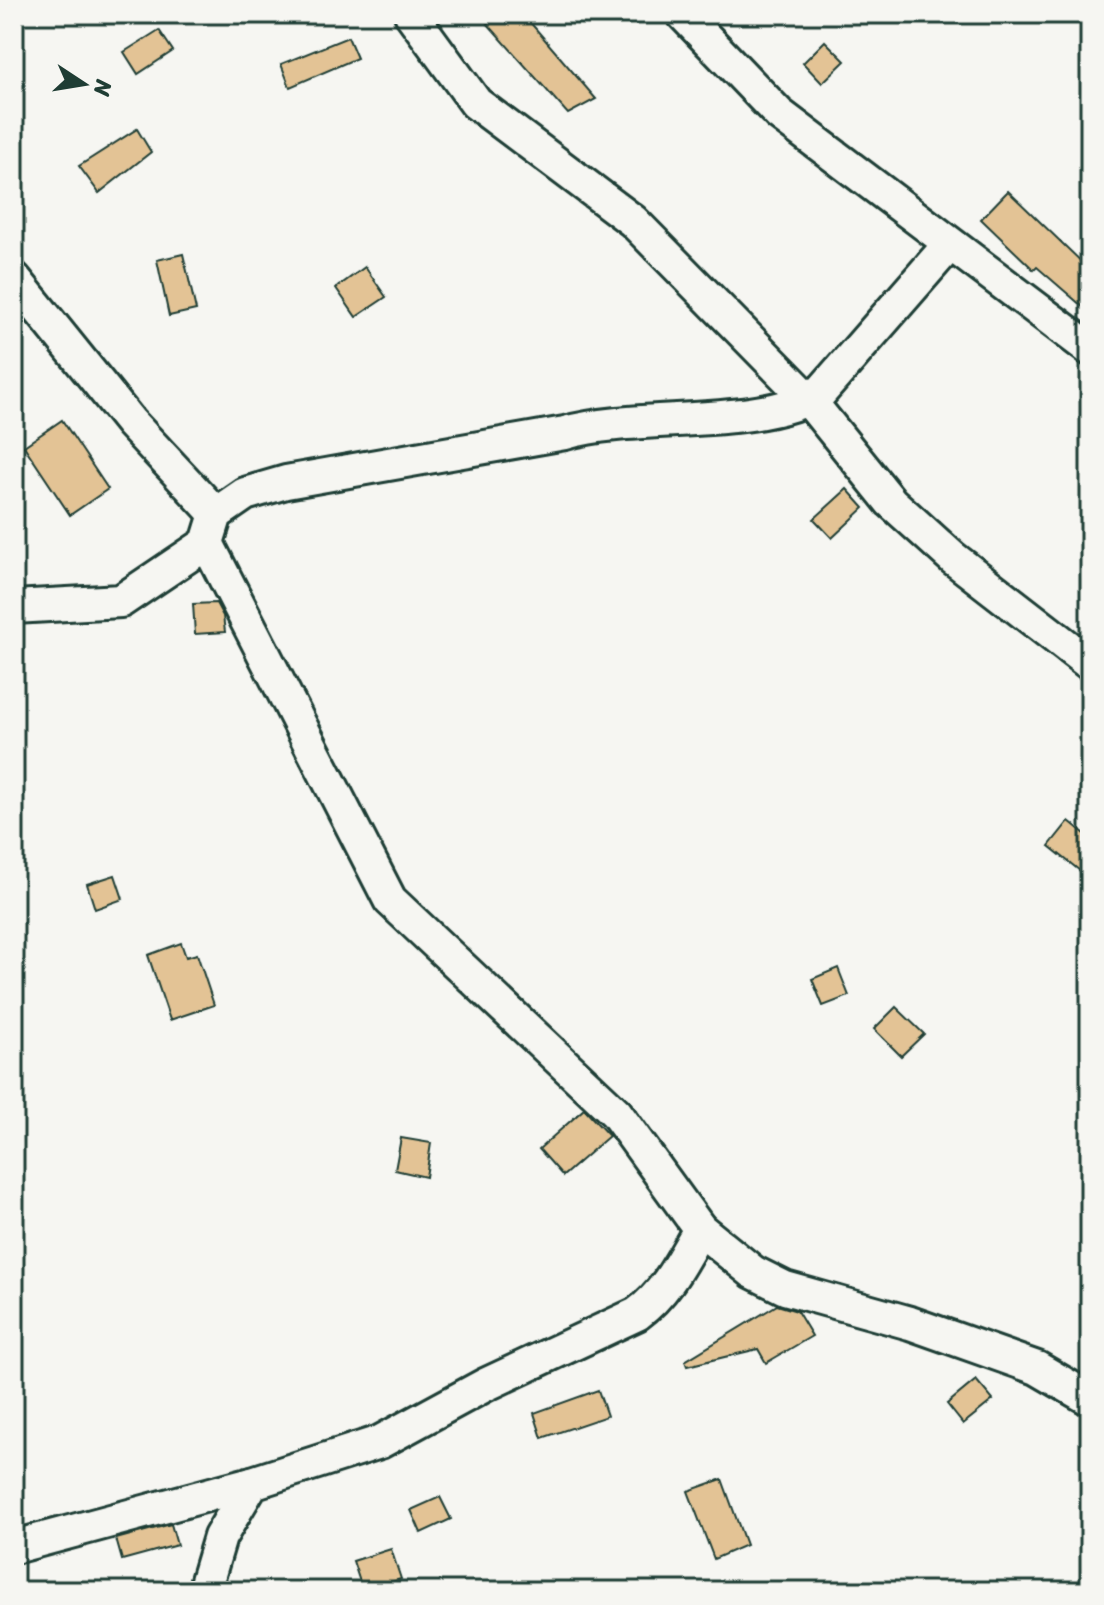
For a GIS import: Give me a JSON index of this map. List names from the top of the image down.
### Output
{
  "north": "right"
}
